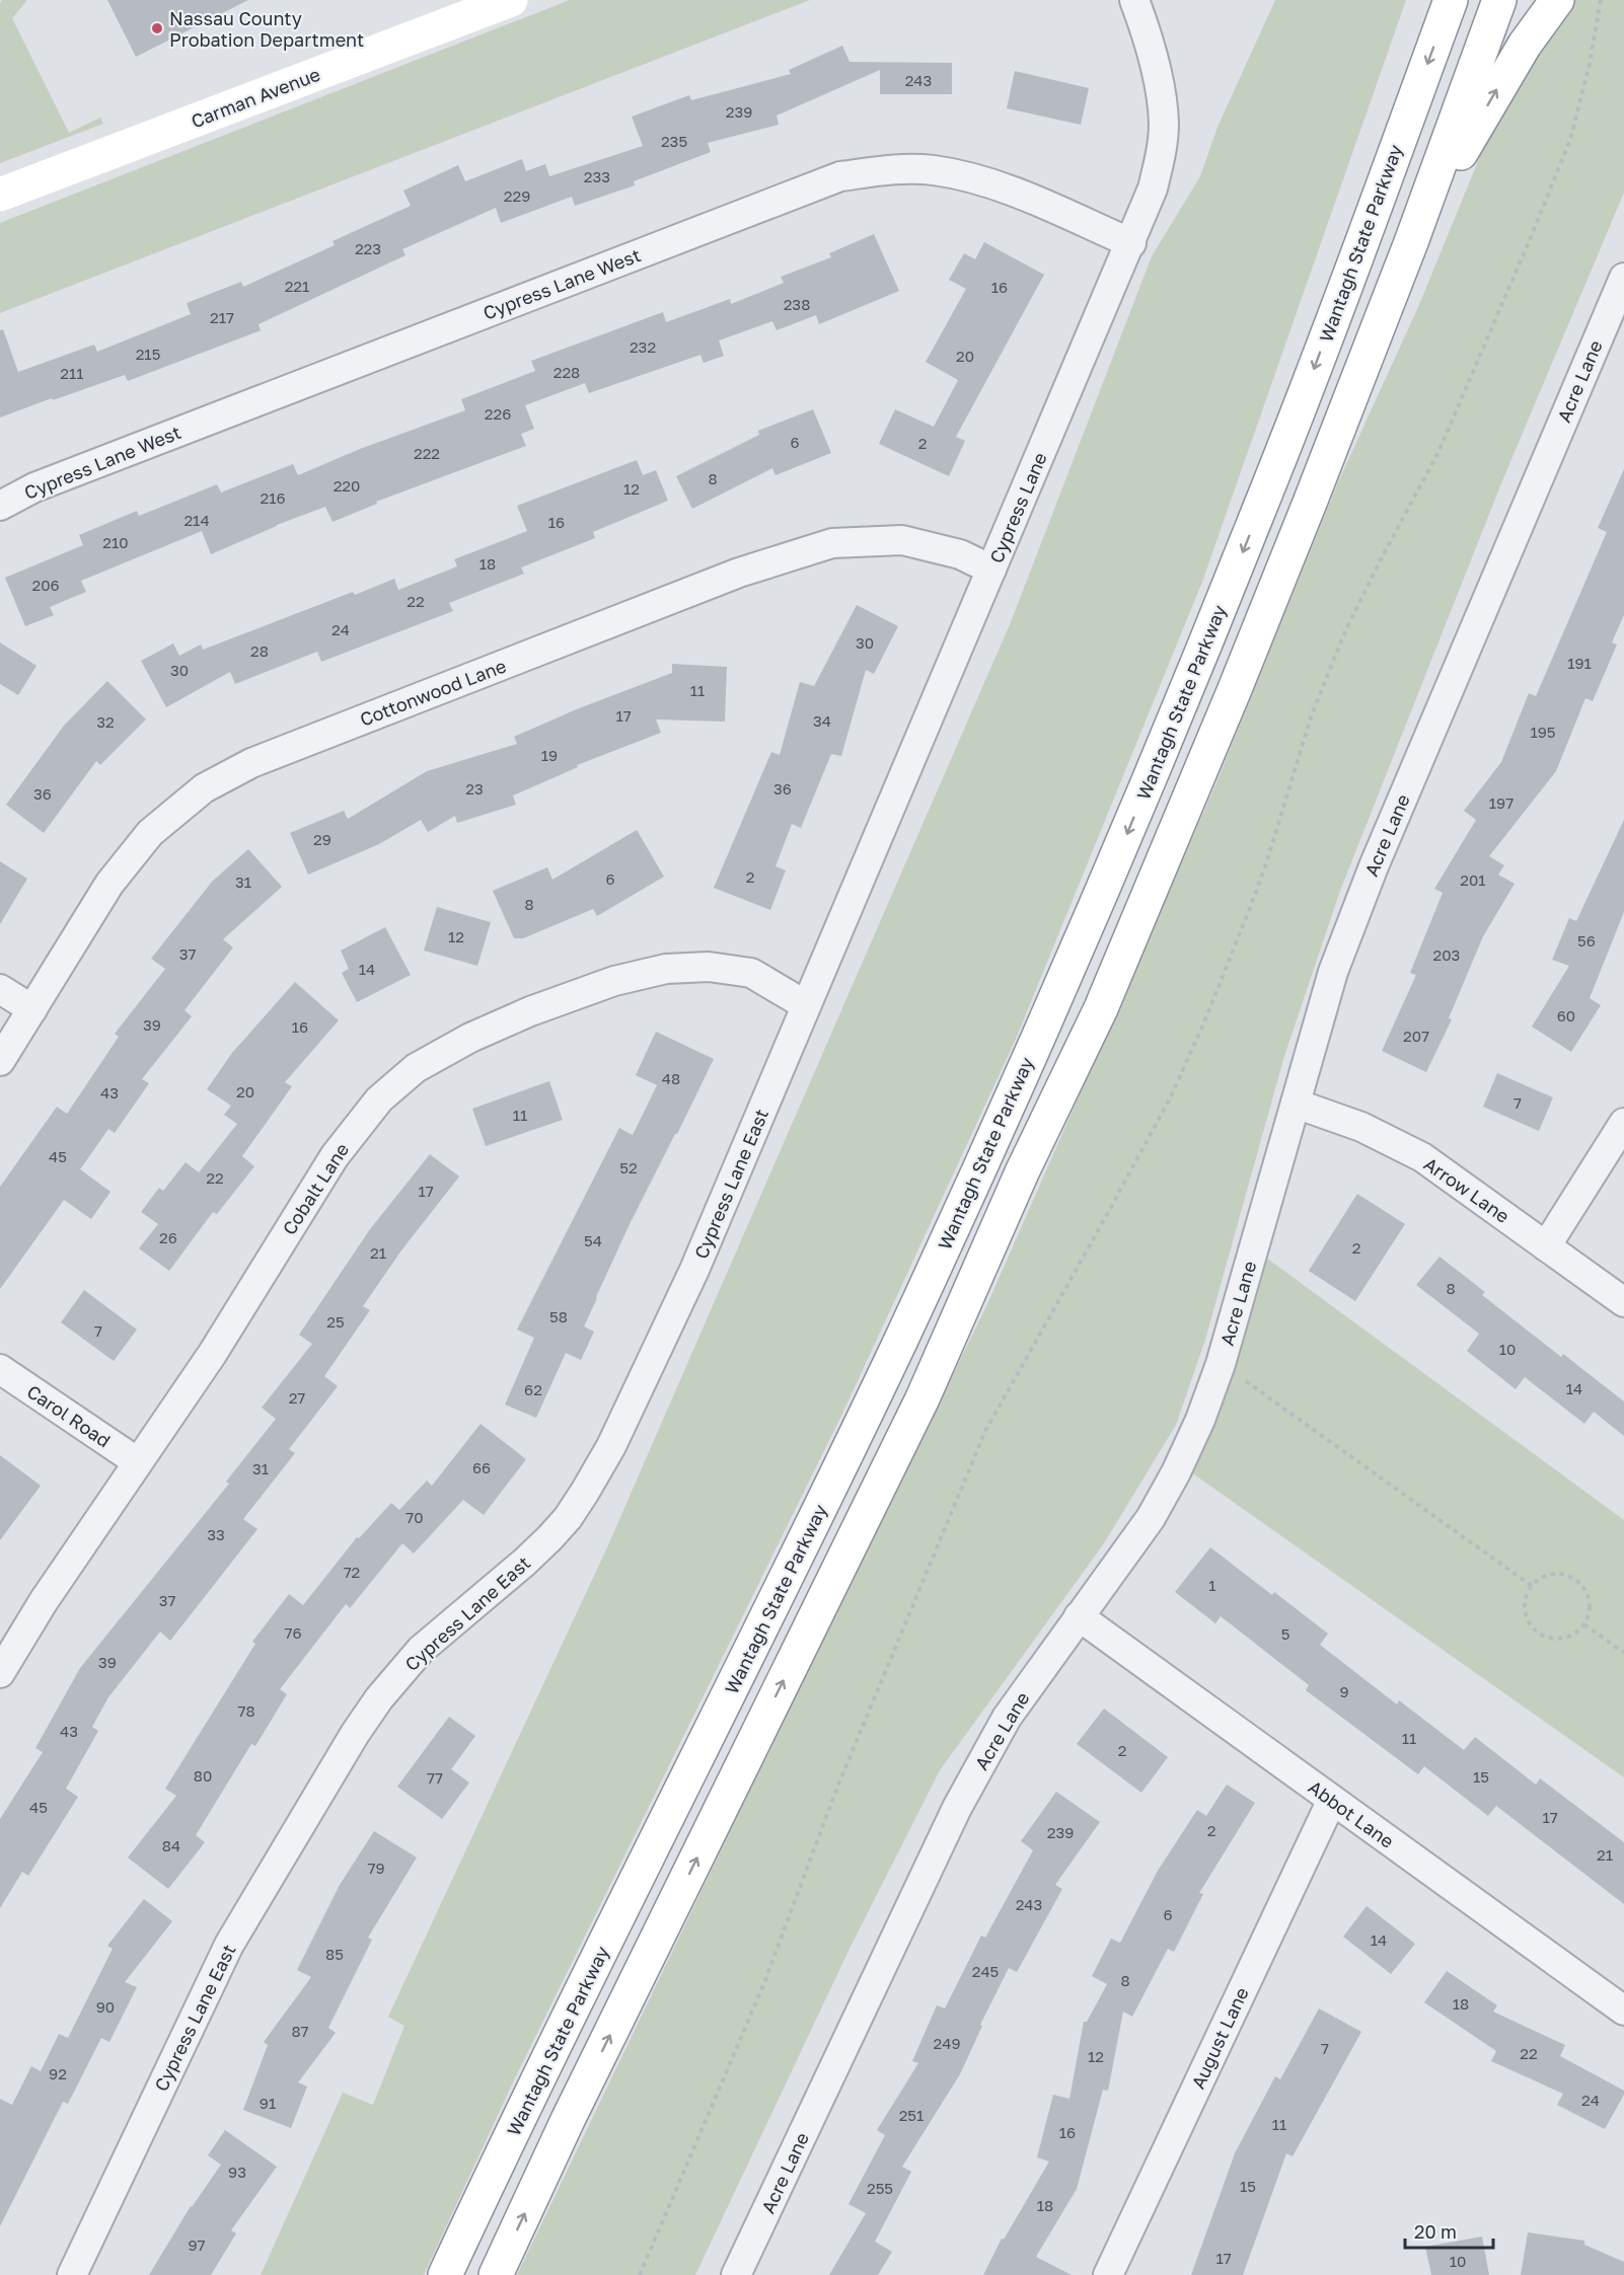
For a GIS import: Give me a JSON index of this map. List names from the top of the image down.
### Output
{
  "streets": {
    "main road": ["Carman Avenue", "Wantagh State Parkway"],
    "street": [
      "Cypress Lane West",
      "Acre Lane",
      "Cypress Lane",
      "Cottonwood Lane",
      "Cypress Lane East",
      "Cobalt Lane",
      "Arrow Lane",
      "Carol Road",
      "Abbot Lane",
      "August Lane"
    ]
  },
  "crossings": [
    ["Cypress Lane West", "Cypress Lane"],
    ["Acre Lane", "Arrow Lane"],
    ["Acre Lane", "Abbot Lane"],
    ["Cypress Lane", "Cottonwood Lane"],
    ["Cypress Lane", "Cypress Lane East"],
    ["Cypress Lane", "Cobalt Lane"],
    ["Cypress Lane East", "Cobalt Lane"],
    ["Cobalt Lane", "Carol Road"],
    ["Abbot Lane", "August Lane"]
  ],
  "places": ["Nassau County Probation Department"],
  "house_numbers": [
    "243",
    "239",
    "235",
    "233",
    "229",
    "223",
    "221",
    "16",
    "238",
    "217",
    "232",
    "215",
    "20",
    "228",
    "211",
    "226",
    "6",
    "2",
    "222",
    "8",
    "220",
    "12",
    "216",
    "214",
    "16",
    "210",
    "18",
    "206",
    "22",
    "24",
    "30",
    "28",
    "191",
    "30",
    "11",
    "17",
    "34",
    "32",
    "195",
    "19",
    "23",
    "36",
    "36",
    "197",
    "29",
    "2",
    "6",
    "201",
    "31",
    "8",
    "12",
    "56",
    "37",
    "203",
    "14",
    "60",
    "39",
    "16",
    "207",
    "48",
    "20",
    "43",
    "7",
    "11",
    "45",
    "52",
    "22",
    "17",
    "26",
    "54",
    "2",
    "21",
    "8",
    "58",
    "25",
    "7",
    "10",
    "14",
    "62",
    "27",
    "66",
    "31",
    "70",
    "33",
    "72",
    "1",
    "37",
    "76",
    "5",
    "39",
    "9",
    "78",
    "43",
    "11",
    "2",
    "80",
    "15",
    "77",
    "45",
    "17",
    "2",
    "239",
    "84",
    "21",
    "79",
    "243",
    "6",
    "14",
    "85",
    "245",
    "8",
    "18",
    "90",
    "87",
    "249",
    "7",
    "22",
    "12",
    "92",
    "24",
    "91",
    "251",
    "11",
    "16",
    "93",
    "15",
    "255",
    "18",
    "97",
    "17",
    "10"
  ],
  "scale_bar": "20 m"
}
